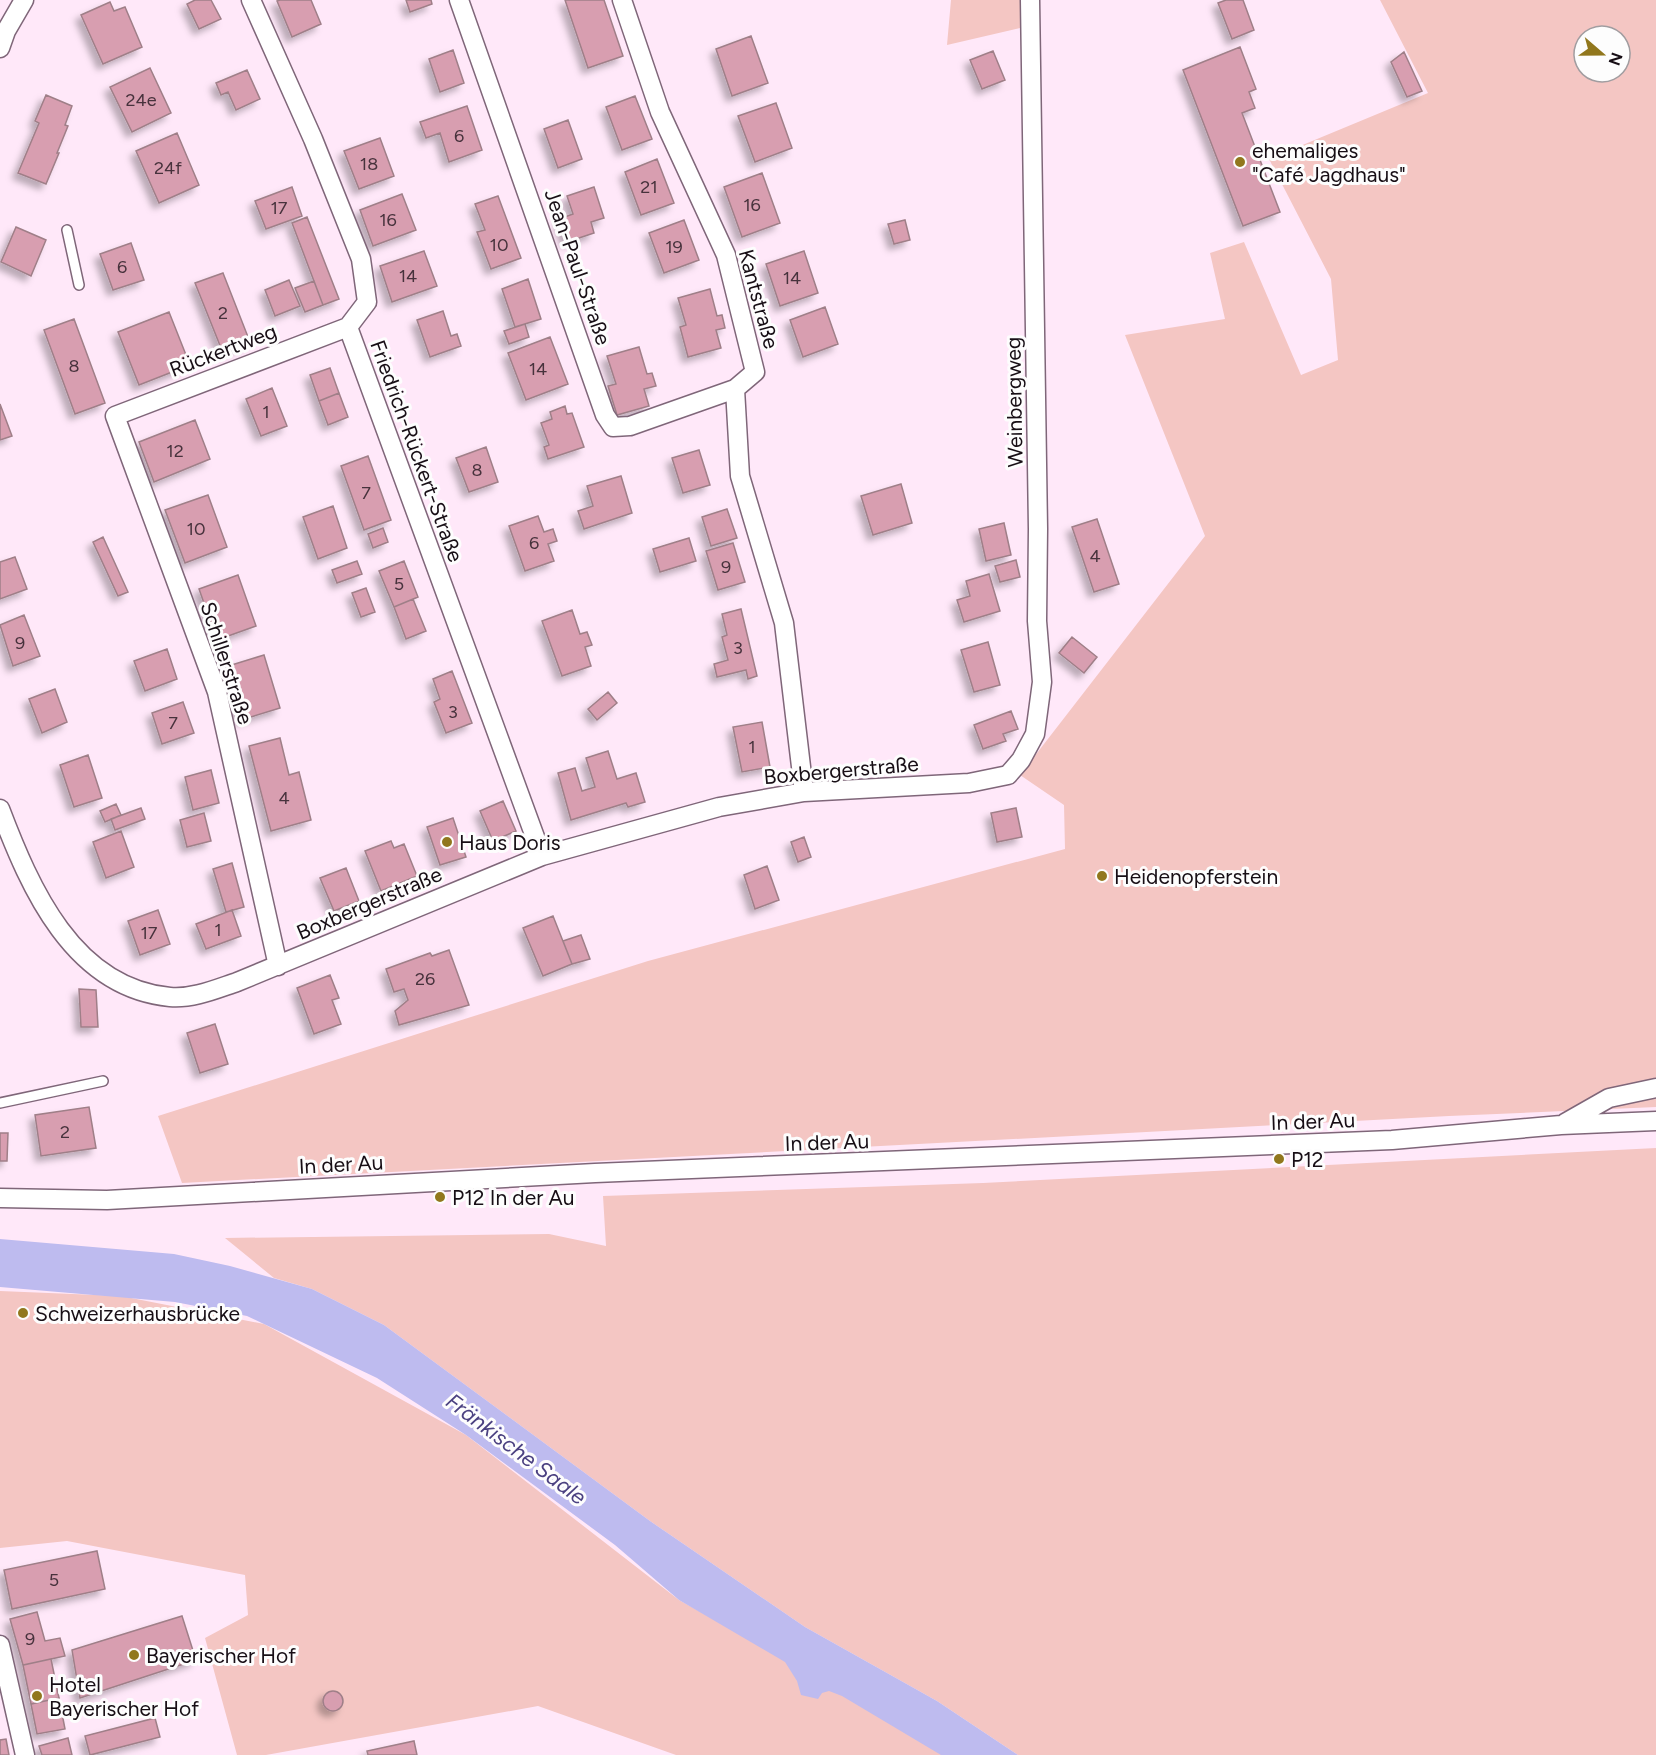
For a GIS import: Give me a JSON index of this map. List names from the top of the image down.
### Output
{
  "streets": {
    "street": [
      "Jean-Paul-Straße",
      "Kantstraße",
      "Rückertweg",
      "Weinbergweg",
      "Friedrich-Rückert-Straße",
      "Schillerstraße",
      "Boxbergerstraße",
      "In der Au"
    ]
  },
  "crossings": [
    ["Jean-Paul-Straße", "Kantstraße"],
    ["Rückertweg", "Friedrich-Rückert-Straße"],
    ["Rückertweg", "Schillerstraße"],
    ["Weinbergweg", "Boxbergerstraße"],
    ["Friedrich-Rückert-Straße", "Boxbergerstraße"],
    ["Schillerstraße", "Boxbergerstraße"]
  ],
  "water": ["Fränkische Saale"],
  "places": [
    "ehemaliges \"Café Jagdhaus\"",
    "Haus Doris",
    "Heidenopferstein",
    "P12",
    "P12 In der Au",
    "Schweizerhausbrücke",
    "Bayerischer Hof",
    "Hotel Bayerischer Hof"
  ],
  "house_numbers": [
    "24e",
    "6",
    "18",
    "24f",
    "21",
    "16",
    "17",
    "16",
    "10",
    "19",
    "6",
    "14",
    "14",
    "2",
    "8",
    "14",
    "1",
    "12",
    "8",
    "7",
    "10",
    "6",
    "4",
    "9",
    "5",
    "9",
    "3",
    "3",
    "7",
    "1",
    "4",
    "1",
    "17",
    "26",
    "2",
    "5",
    "9"
  ],
  "north": "right"
}
